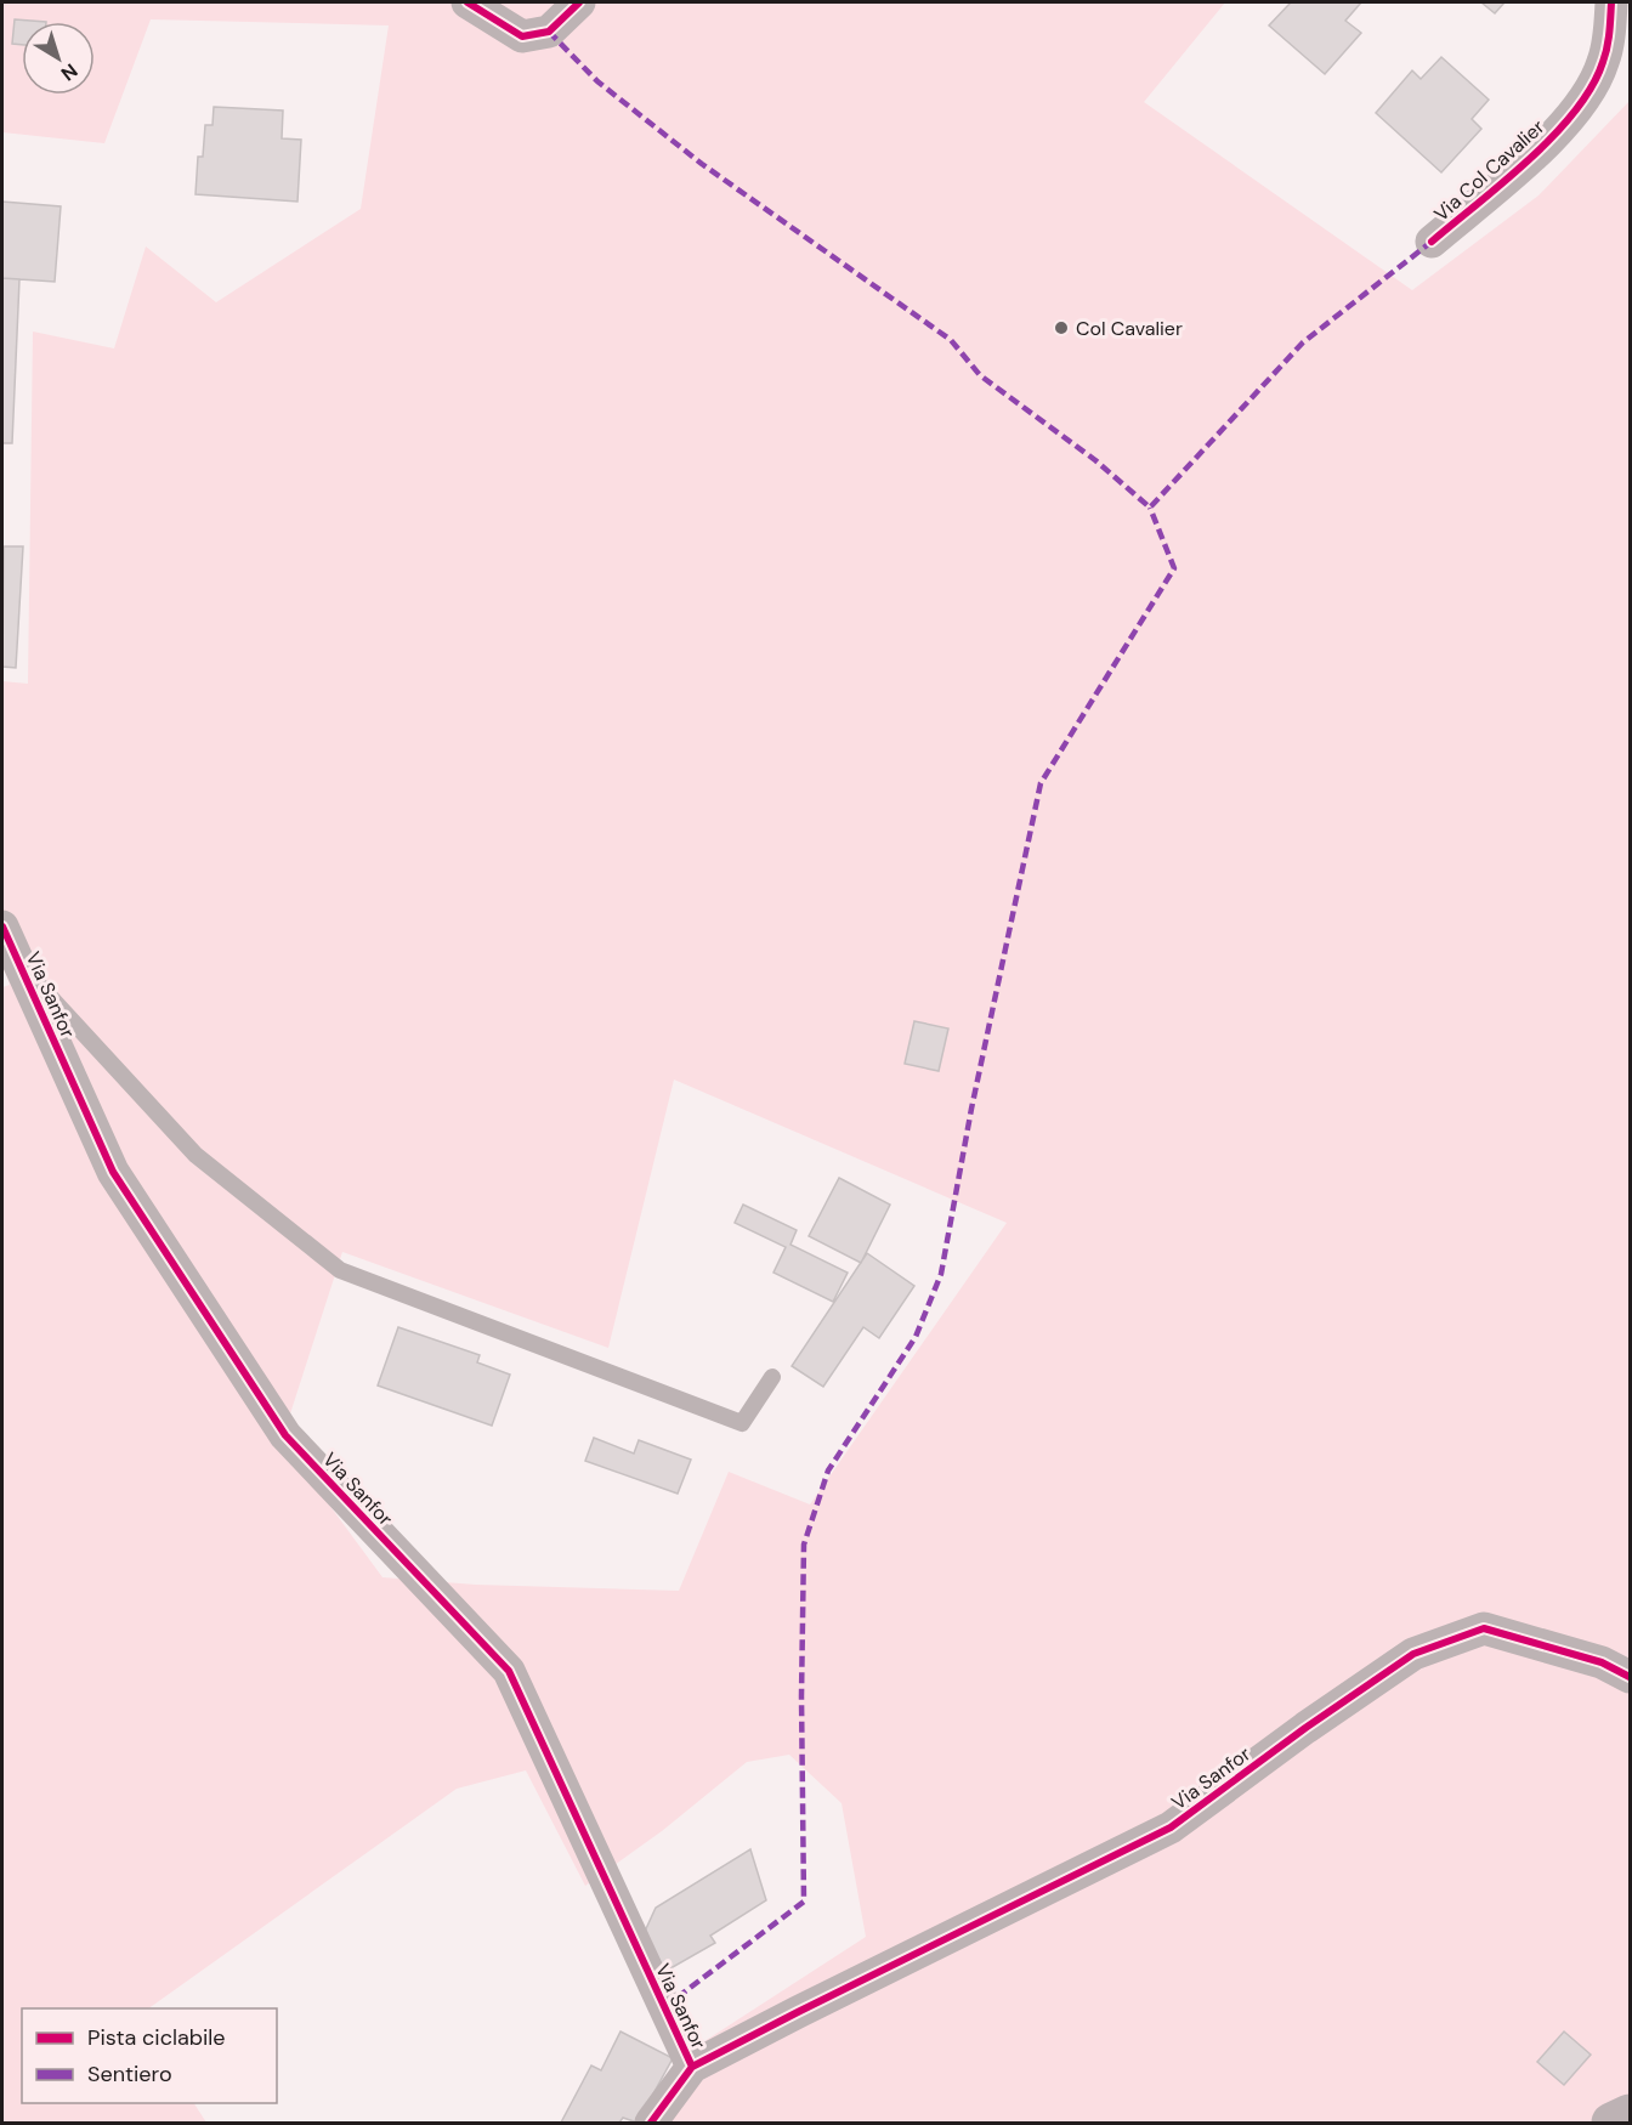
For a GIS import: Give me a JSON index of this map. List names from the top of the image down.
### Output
{
  "streets": {
    "street": ["Via Col Cavalier", "Via Sanfor"]
  },
  "places": ["Col Cavalier"],
  "legend": ["Pista ciclabile", "Sentiero"],
  "north": "bottom right"
}
